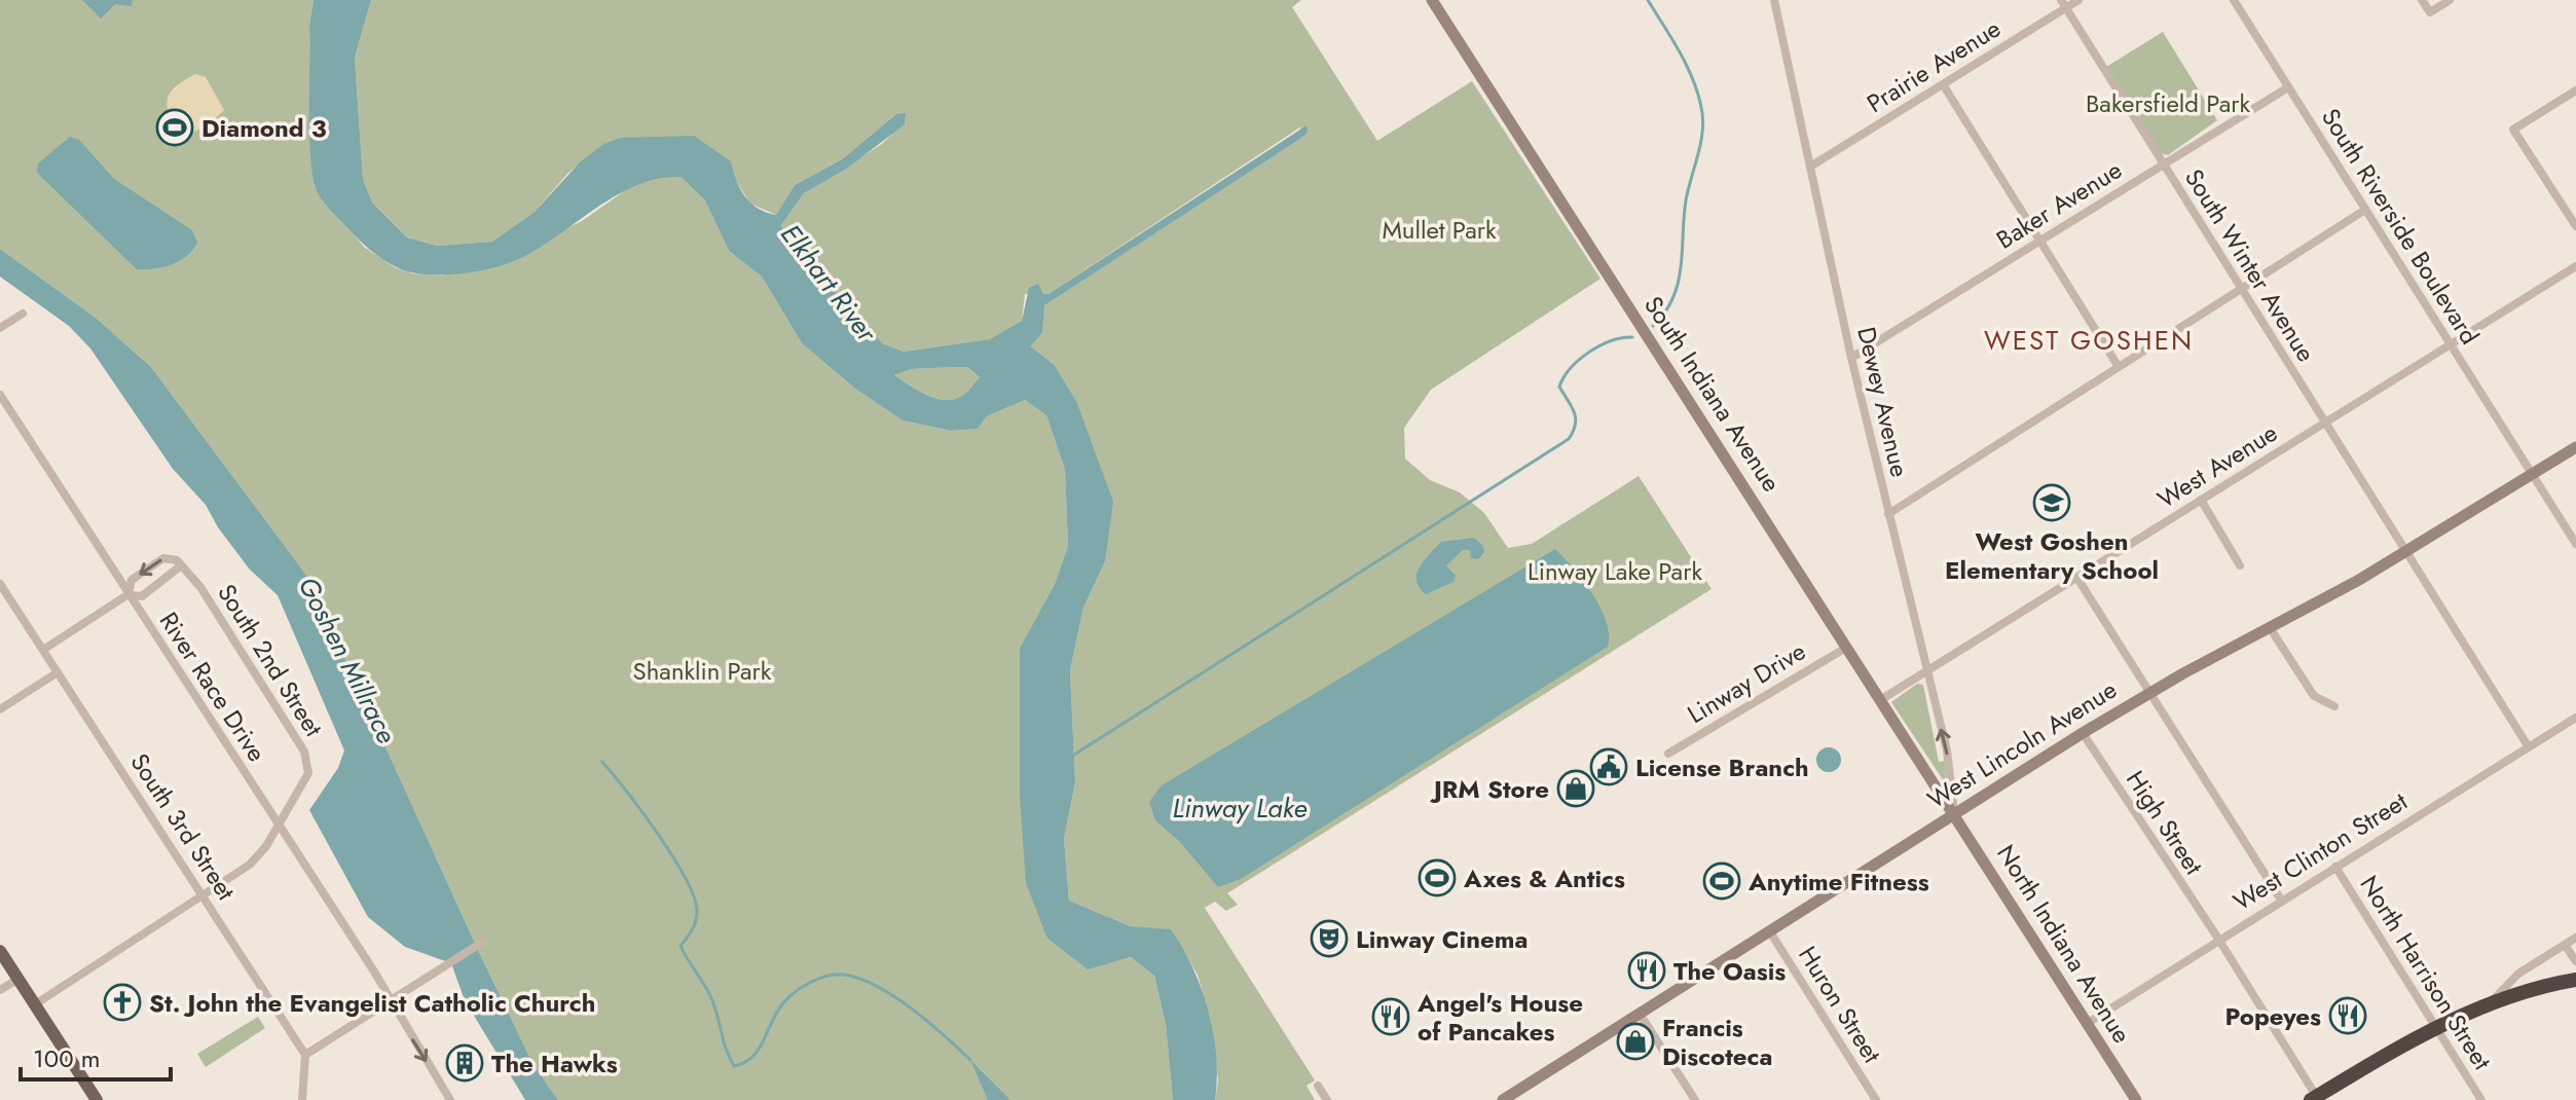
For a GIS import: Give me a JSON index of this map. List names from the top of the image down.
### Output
{
  "streets": {
    "street": [
      "Prairie Avenue",
      "Baker Avenue",
      "South Riverside Boulevard",
      "South Winter Avenue",
      "South Indiana Avenue",
      "Dewey Avenue",
      "West Avenue",
      "South 2nd Street",
      "Linway Drive",
      "River Race Drive",
      "West Lincoln Avenue",
      "High Street",
      "South 3rd Street",
      "West Clinton Street",
      "North Indiana Avenue",
      "North Harrison Street",
      "Huron Street"
    ]
  },
  "crossings": [
    ["Prairie Avenue", "South Winter Avenue"],
    ["Prairie Avenue", "Dewey Avenue"],
    ["Baker Avenue", "South Riverside Boulevard"],
    ["Baker Avenue", "South Winter Avenue"],
    ["Baker Avenue", "Dewey Avenue"],
    ["South Riverside Boulevard", "West Avenue"],
    ["South Riverside Boulevard", "West Lincoln Avenue"],
    ["South Winter Avenue", "West Avenue"],
    ["South Winter Avenue", "West Lincoln Avenue"],
    ["South Winter Avenue", "West Clinton Street"],
    ["South Indiana Avenue", "Dewey Avenue"],
    ["South Indiana Avenue", "West Avenue"],
    ["South Indiana Avenue", "Linway Drive"],
    ["South Indiana Avenue", "West Lincoln Avenue"],
    ["South Indiana Avenue", "North Indiana Avenue"],
    ["Dewey Avenue", "West Avenue"],
    ["Dewey Avenue", "West Lincoln Avenue"],
    ["Dewey Avenue", "North Indiana Avenue"],
    ["South 2nd Street", "River Race Drive"],
    ["West Lincoln Avenue", "High Street"],
    ["West Lincoln Avenue", "North Indiana Avenue"],
    ["West Lincoln Avenue", "Huron Street"],
    ["High Street", "West Clinton Street"],
    ["West Clinton Street", "North Indiana Avenue"],
    ["West Clinton Street", "North Harrison Street"]
  ],
  "districts": ["WEST GOSHEN"],
  "water": ["Elkhart River", "Goshen Millrace", "Linway Lake"],
  "parks": [
    "Bakersfield Park",
    "Mullet Park",
    "Linway Lake Park",
    "Shanklin Park"
  ],
  "places": {
    "sports": ["Diamond 3", "Axes & Antics", "Anytime Fitness"],
    "school or university": ["West Goshen Elementary School"],
    "public building": ["License Branch"],
    "shop": ["JRM Store", "Francis Discoteca"],
    "theatre": ["Linway Cinema"],
    "restaurant": ["The Oasis", "Popeyes", "Angel's House of Pancakes"],
    "church": ["St. John the Evangelist Catholic Church"],
    "building": ["The Hawks"]
  },
  "scale_bar": "100 m"
}
